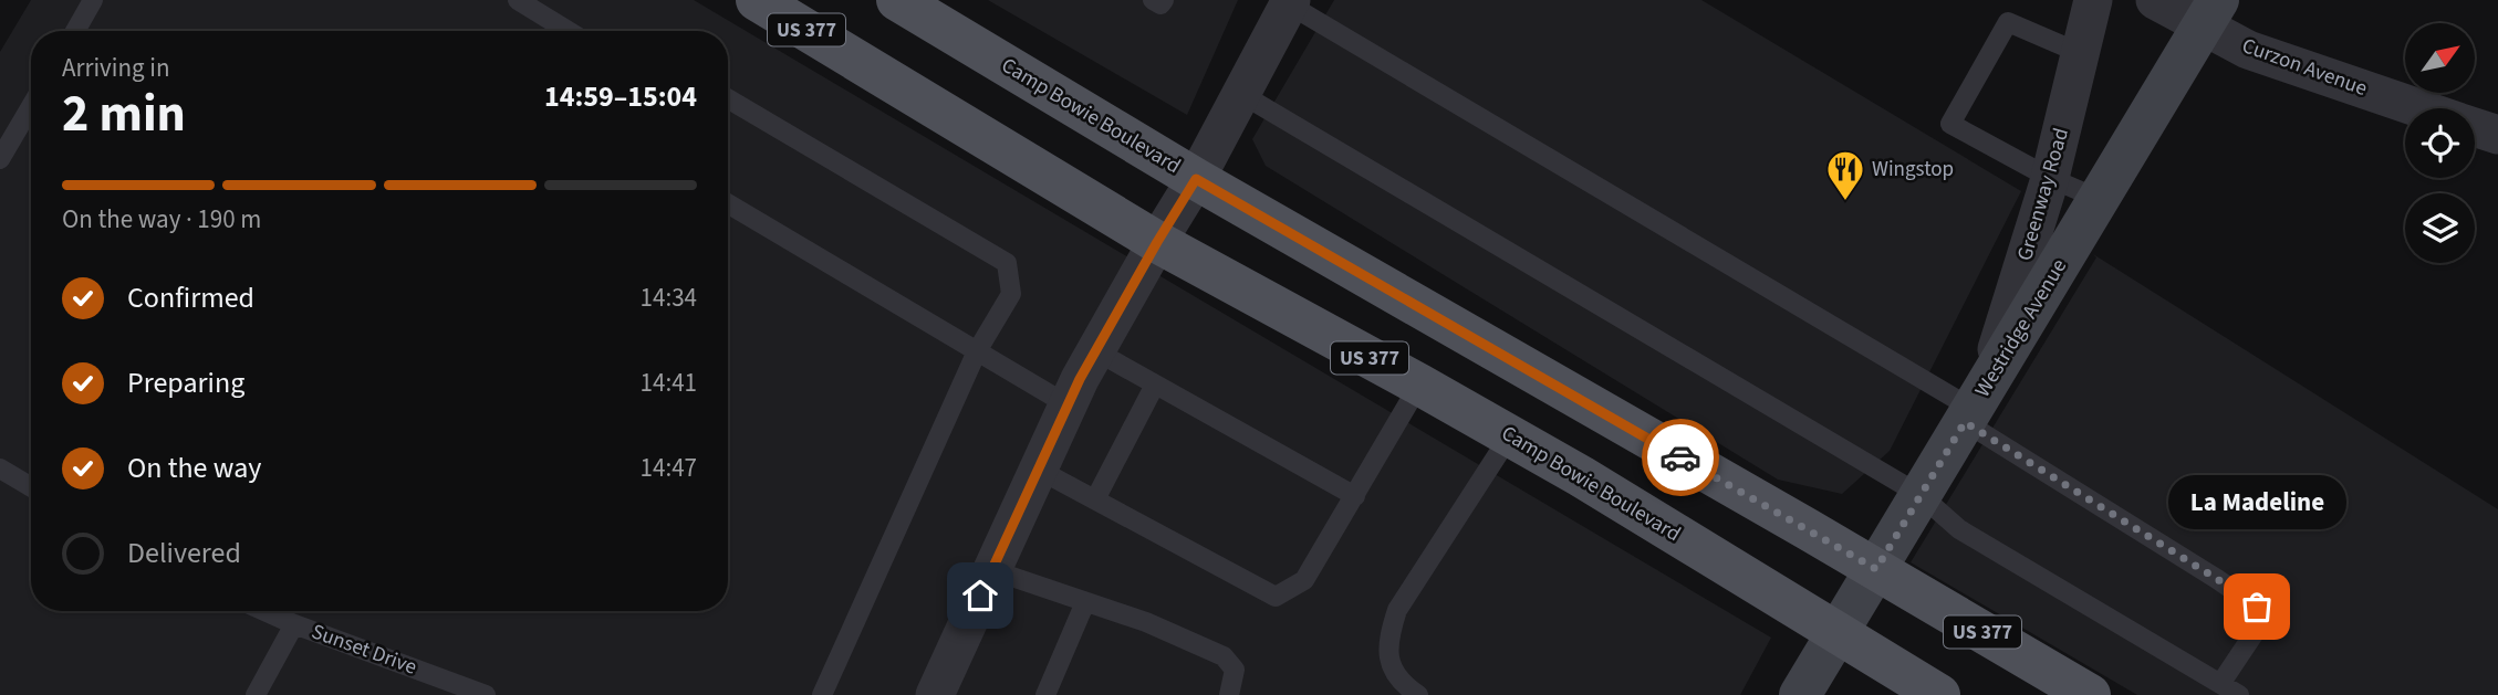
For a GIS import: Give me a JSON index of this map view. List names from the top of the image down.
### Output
{
  "streets": {
    "main road": ["US 377", "Camp Bowie Boulevard"],
    "street": ["Curzon Avenue", "Greenway Road", "Westridge Avenue"],
    "lane": ["Sunset Drive"]
  },
  "crossings": [
    ["Curzon Avenue", "Westridge Avenue"],
    ["Camp Bowie Boulevard", "Westridge Avenue"],
    ["Greenway Road", "Westridge Avenue"]
  ],
  "places": {
    "restaurant": ["Wingstop"],
    "other": ["La Madeline"]
  },
  "north": "top right",
  "page": {
    "heading": ["2 min", "Arriving in", "14:59–15:04"],
    "bar": "On the way · 190 m",
    "list": [
      ["Confirmed", "14:34"],
      ["Preparing", "14:41"],
      ["On the way", "14:47"],
      "Delivered"
    ],
    "bubble": "La Madeline"
  }
}
